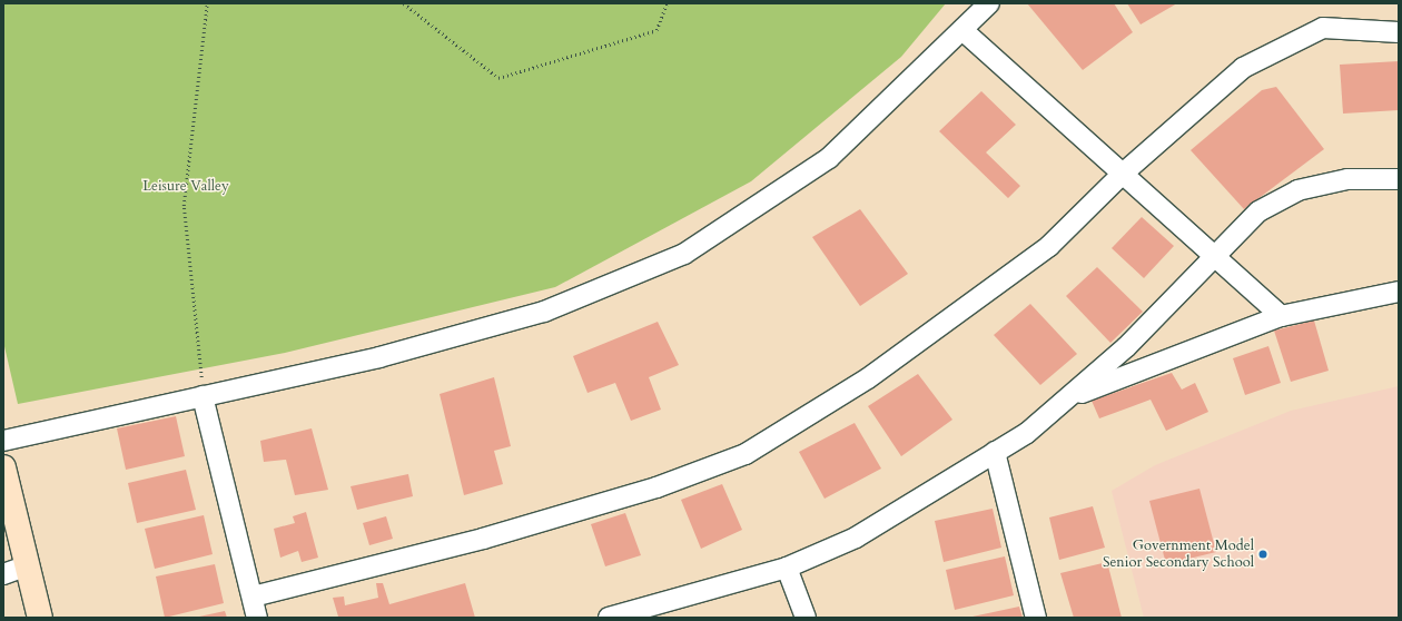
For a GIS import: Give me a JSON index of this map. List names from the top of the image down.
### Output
{
  "parks": ["Leisure Valley"],
  "places": ["Government Model Senior Secondary School"]
}
